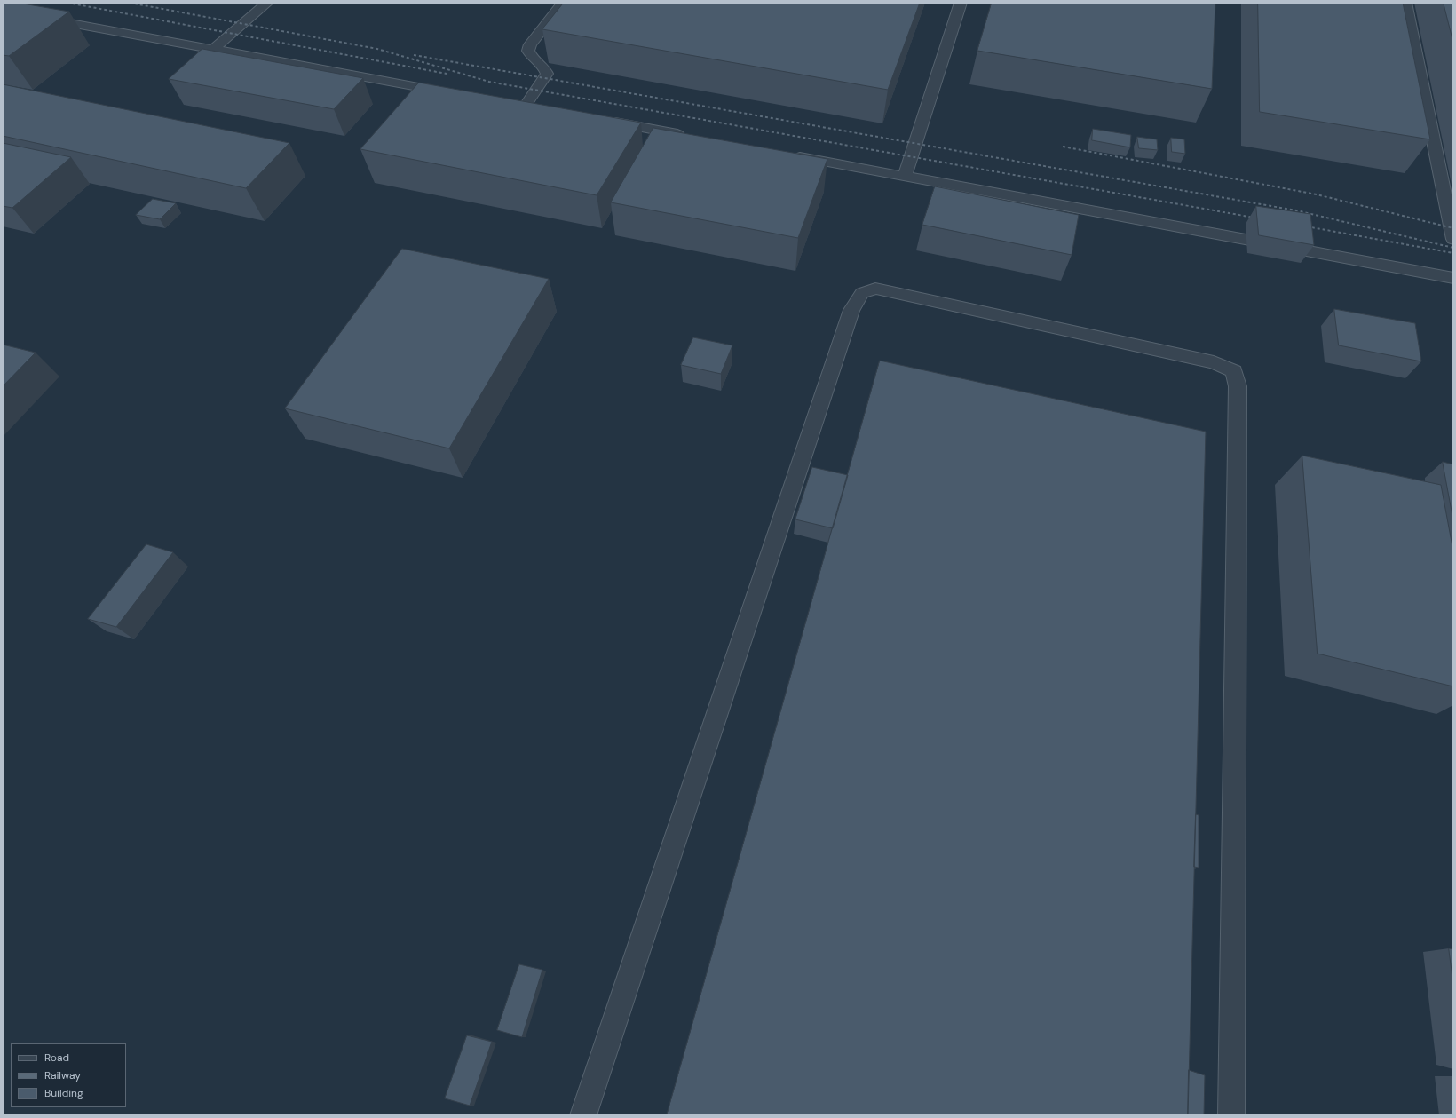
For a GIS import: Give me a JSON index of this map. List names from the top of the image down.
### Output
{
  "legend": ["Road", "Railway", "Building"]
}
